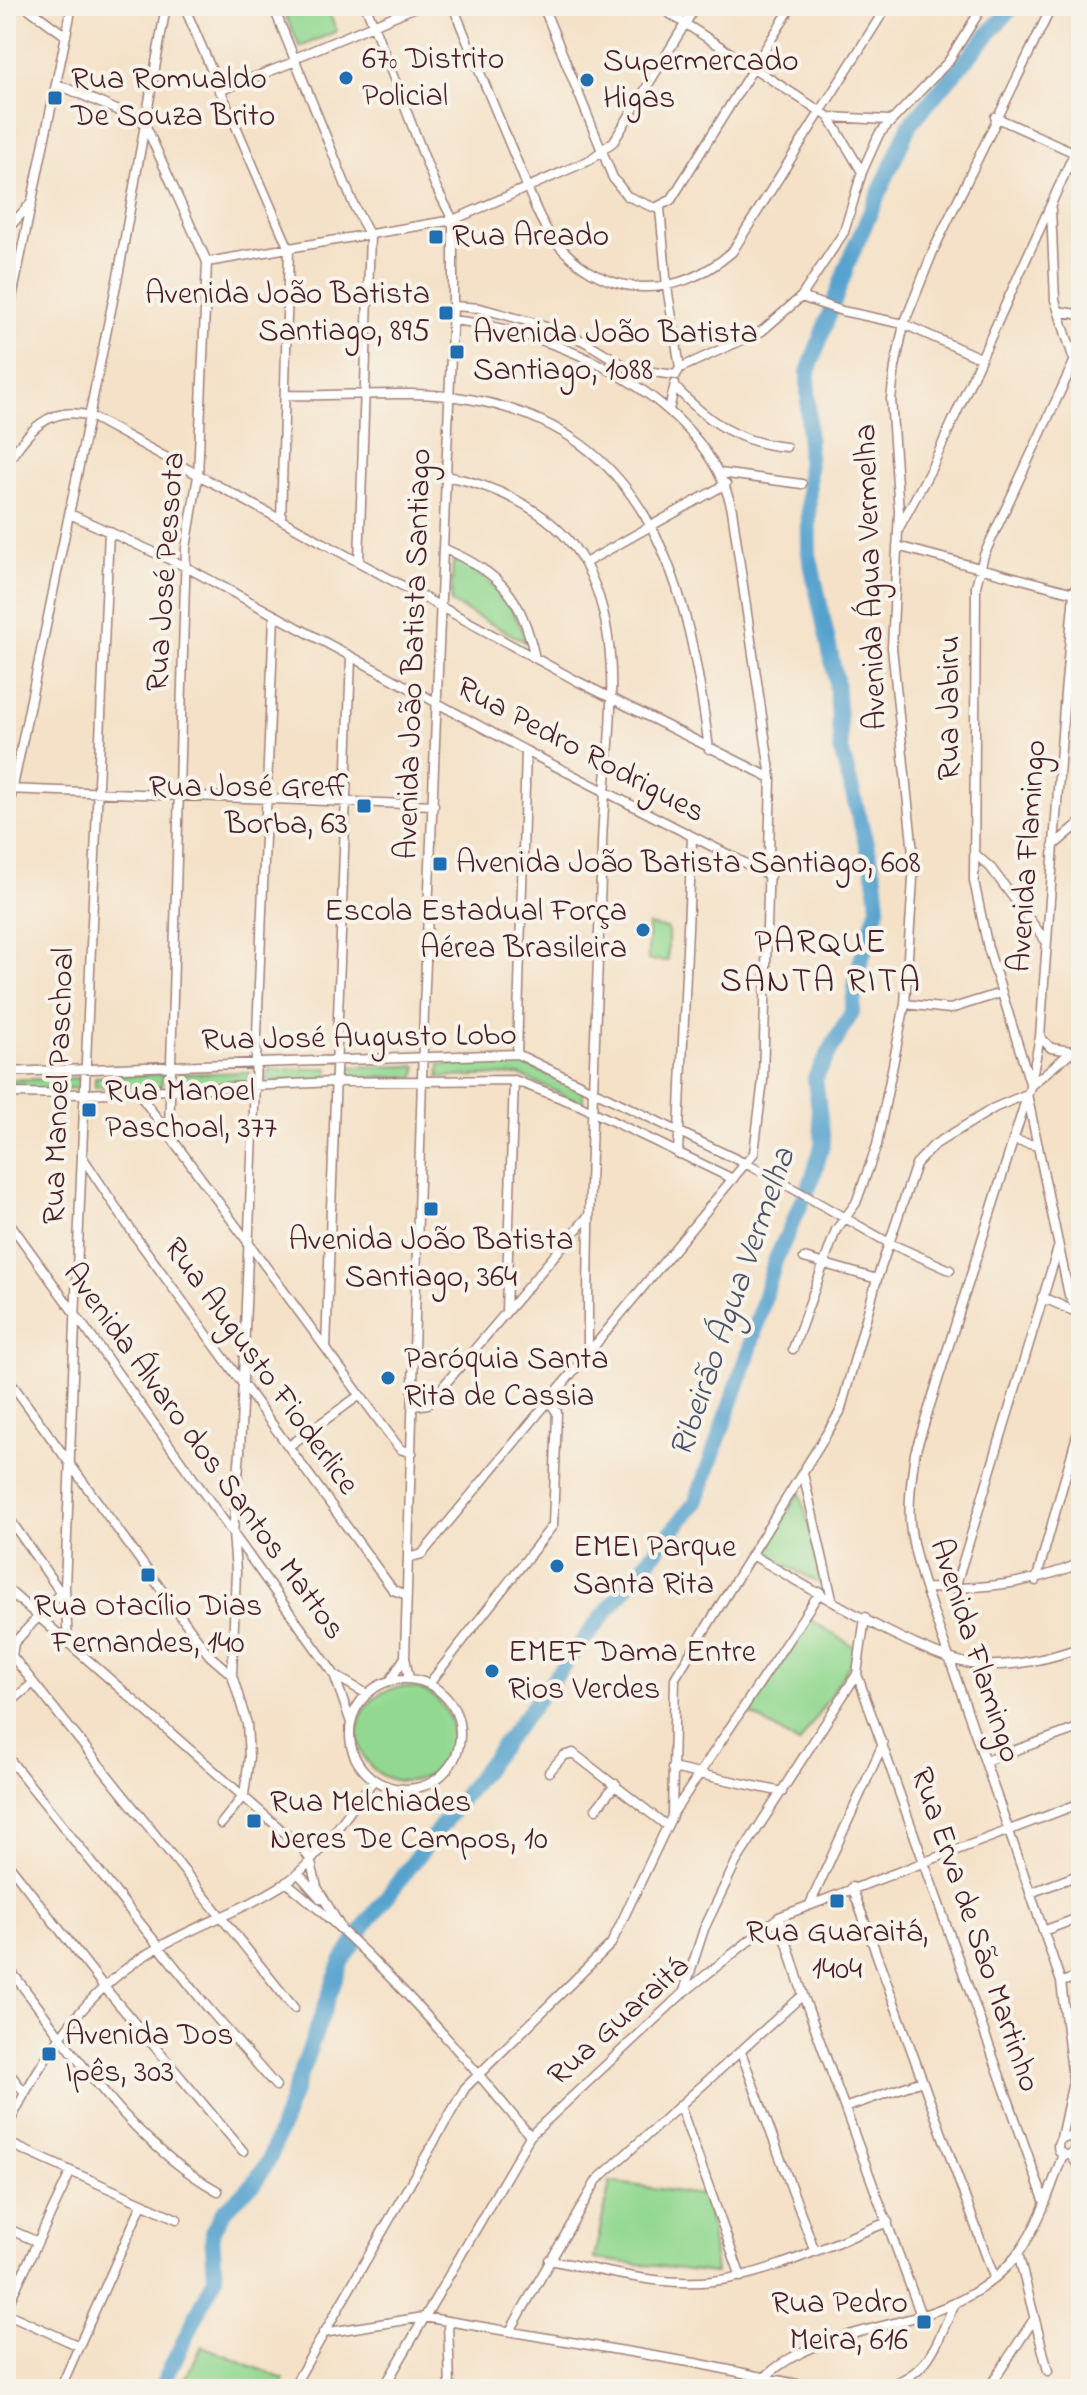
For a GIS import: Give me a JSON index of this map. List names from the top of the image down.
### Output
{
  "streets": {
    "street": [
      "Rua José Pessota",
      "Avenida Água Vermelha",
      "Avenida João Batista Santiago",
      "Rua Jabiru",
      "Rua Pedro Rodrigues",
      "Avenida Flamingo",
      "Rua José Augusto Lobo",
      "Rua Manoel Paschoal",
      "Rua Augusto Fioderlice",
      "Avenida Álvaro dos Santos Mattos",
      "Rua Erva de São Martinho",
      "Rua Guaraitá"
    ]
  },
  "crossings": [
    ["Rua José Pessota", "Rua Pedro Rodrigues"],
    ["Rua José Pessota", "Rua José Augusto Lobo"],
    ["Avenida Água Vermelha", "Rua José Augusto Lobo"],
    ["Avenida João Batista Santiago", "Rua Pedro Rodrigues"],
    ["Avenida João Batista Santiago", "Rua José Augusto Lobo"],
    ["Avenida João Batista Santiago", "Rua Augusto Fioderlice"],
    ["Avenida João Batista Santiago", "Avenida Álvaro dos Santos Mattos"],
    ["Rua Jabiru", "Avenida Flamingo"],
    ["Rua Pedro Rodrigues", "Rua Manoel Paschoal"],
    ["Avenida Flamingo", "Rua Guaraitá"],
    ["Rua José Augusto Lobo", "Rua Manoel Paschoal"],
    ["Rua Manoel Paschoal", "Rua Augusto Fioderlice"],
    ["Rua Manoel Paschoal", "Avenida Álvaro dos Santos Mattos"],
    ["Rua Erva de São Martinho", "Rua Guaraitá"]
  ],
  "districts": ["PARQUE SANTA RITA"],
  "water": ["Ribeirão Água Vermelha"],
  "places": {
    "other": [
      "67º Distrito Policial",
      "Supermercado Higas",
      "Escola Estadual Força Aérea Brasileira",
      "Paróquia Santa Rita de Cassia",
      "EMEI Parque Santa Rita",
      "EMEF Dama Entre Rios Verdes"
    ],
    "transit": [
      "Rua Romualdo De Souza Brito",
      "Rua Areado",
      "Avenida João Batista Santiago, 895",
      "Avenida João Batista Santiago, 1088",
      "Rua José Greff Borba, 63",
      "Avenida João Batista Santiago, 608",
      "Rua Manoel Paschoal, 377",
      "Avenida João Batista Santiago, 364",
      "Rua Otacílio Dias Fernandes, 140",
      "Rua Melchiades Neres De Campos, 10",
      "Rua Guaraitá, 1404",
      "Avenida Dos Ipês, 303",
      "Rua Pedro Meira, 616"
    ]
  }
}
